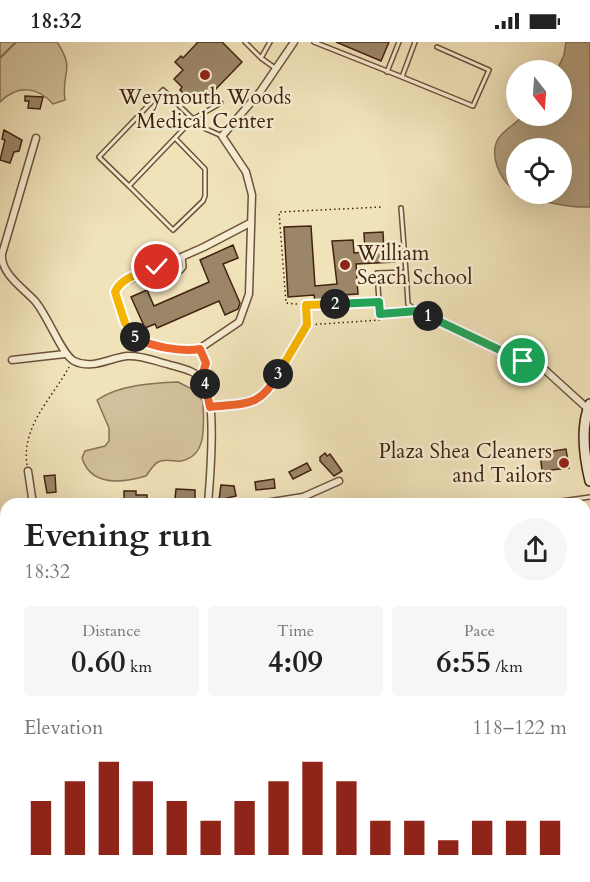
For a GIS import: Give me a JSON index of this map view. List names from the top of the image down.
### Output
{
  "places": ["Weymouth Woods Medical Center", "William Seach School", "Plaza Shea Cleaners and Tailors"],
  "north": "bottom",
  "page": {
    "status": "18:32",
    "pins": [
      "2",
      "1",
      "5",
      "3",
      "4"
    ],
    "heading": ["Evening run", "18:32"],
    "stats": [
      ["Distance", "0.60 km"],
      ["Time", "4:09"],
      ["Pace", "6:55 /km"]
    ],
    "chart": ["Elevation", "118–122 m"]
  }
}
